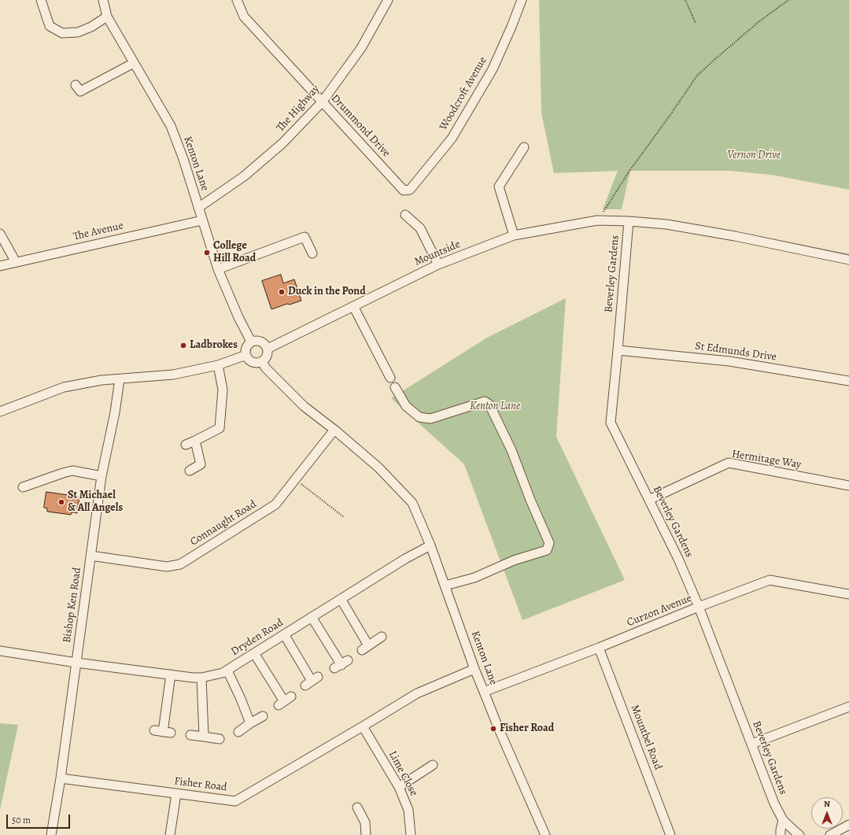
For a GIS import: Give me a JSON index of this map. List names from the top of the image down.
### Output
{
  "streets": {
    "street": [
      "Woodcroft Avenue",
      "The Highway",
      "Drummond Drive",
      "Kenton Lane",
      "The Avenue",
      "Mountside",
      "Beverley Gardens",
      "St Edmunds Drive",
      "Hermitage Way",
      "Connaught Road",
      "Bishop Ken Road",
      "Curzon Avenue",
      "Dryden Road",
      "Mountbel Road",
      "Lime Close",
      "Fisher Road"
    ]
  },
  "crossings": [
    ["Woodcroft Avenue", "Drummond Drive"],
    ["The Highway", "Drummond Drive"],
    ["The Highway", "Kenton Lane"],
    ["Kenton Lane", "The Avenue"],
    ["Kenton Lane", "Mountside"],
    ["Kenton Lane", "Connaught Road"],
    ["Kenton Lane", "Curzon Avenue"],
    ["Kenton Lane", "Dryden Road"],
    ["Kenton Lane", "Fisher Road"],
    ["Mountside", "Beverley Gardens"],
    ["Beverley Gardens", "St Edmunds Drive"],
    ["Beverley Gardens", "Hermitage Way"],
    ["Beverley Gardens", "Curzon Avenue"],
    ["Connaught Road", "Bishop Ken Road"],
    ["Bishop Ken Road", "Dryden Road"],
    ["Bishop Ken Road", "Fisher Road"],
    ["Curzon Avenue", "Mountbel Road"],
    ["Lime Close", "Fisher Road"]
  ],
  "parks": ["Vernon Drive", "Kenton Lane"],
  "places": [
    "College Hill Road",
    "Duck in the Pond",
    "Ladbrokes",
    "St Michael & All Angels",
    "Fisher Road"
  ],
  "scale_bar": "50 m",
  "north": "top"
}
